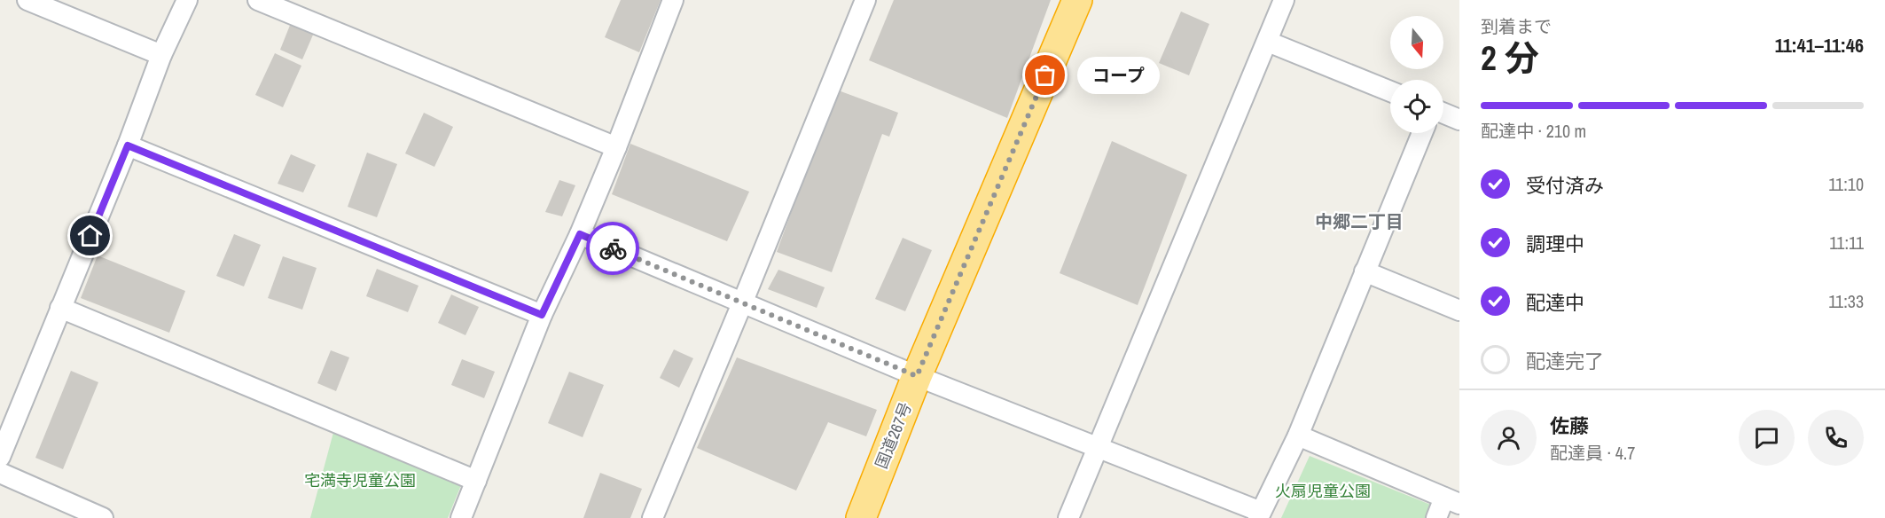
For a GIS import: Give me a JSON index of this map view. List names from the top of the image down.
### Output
{
  "streets": {
    "highway": ["国道267号"]
  },
  "districts": ["中郷二丁目"],
  "parks": ["宅満寺児童公園", "火扇児童公園"],
  "places": ["コープ"],
  "north": "bottom",
  "page": {
    "heading": ["2 分", "到着まで", "11:41–11:46"],
    "panel": ["佐藤", "配達員 · 4.7"],
    "bubble": "コープ",
    "bar": "配達中 · 210 m",
    "list": [
      ["受付済み", "11:10"],
      ["調理中", "11:11"],
      ["配達中", "11:33"],
      "配達完了"
    ]
  }
}
